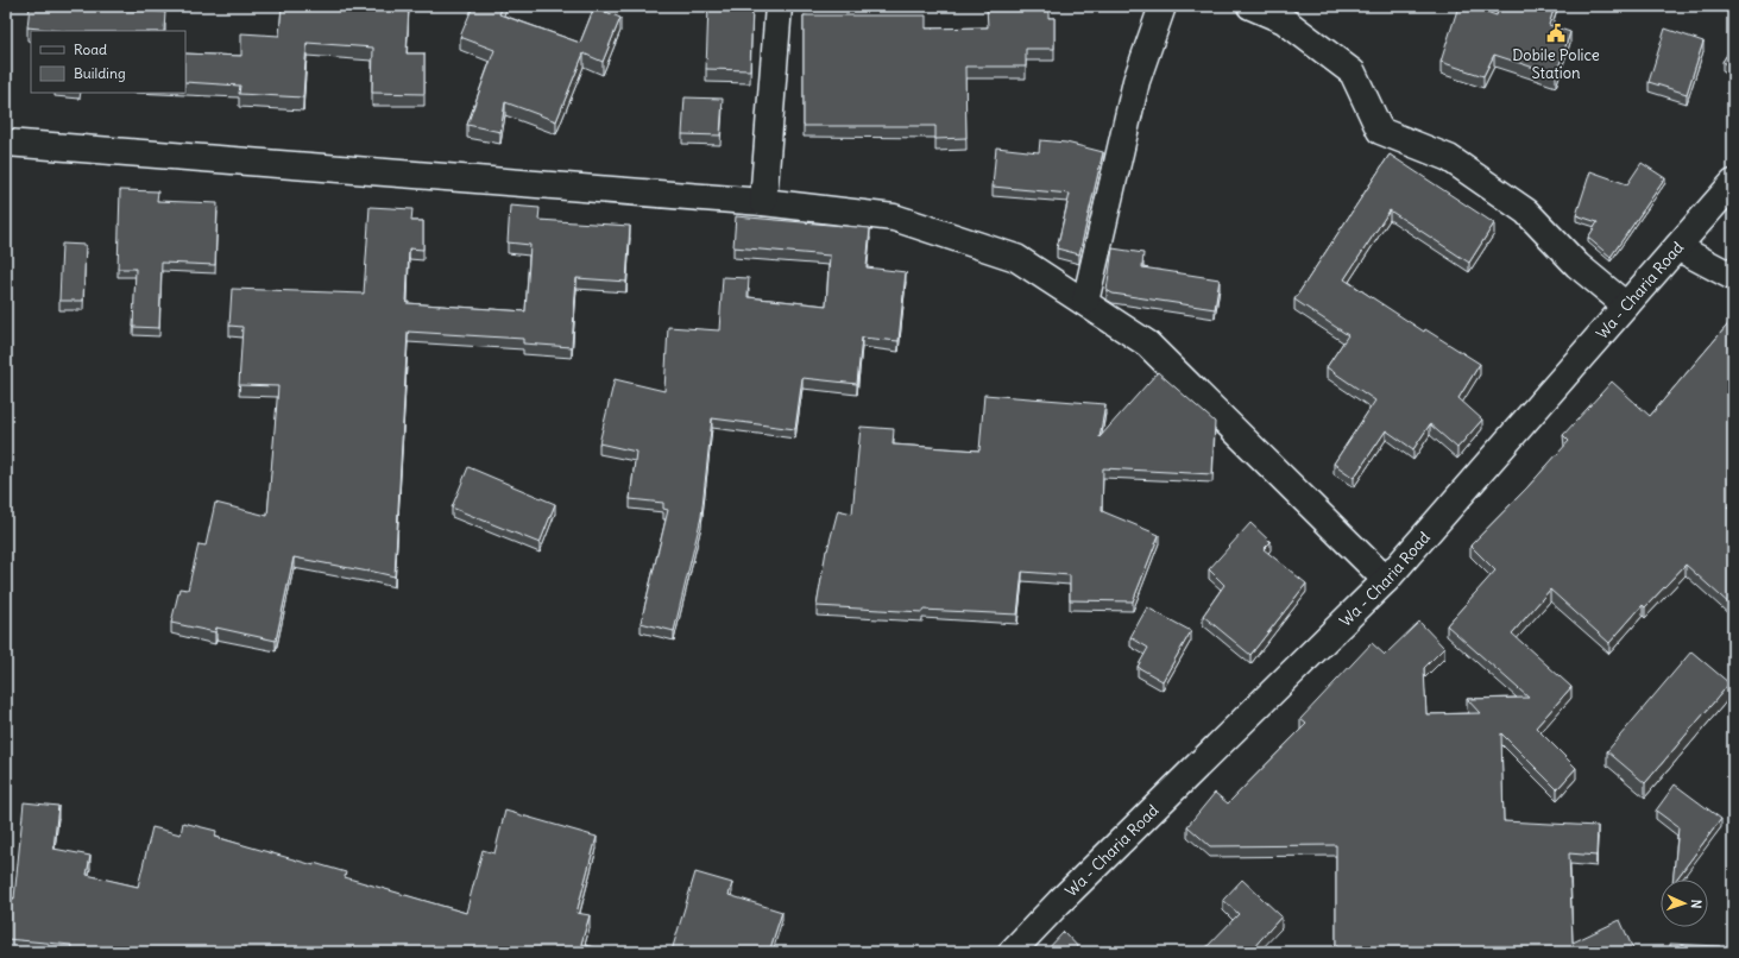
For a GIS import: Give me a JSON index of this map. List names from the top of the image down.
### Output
{
  "streets": {
    "street": ["Wa - Charia Road"]
  },
  "places": {
    "public building": ["Dobile Police Station"]
  },
  "legend": ["Road", "Building"],
  "north": "right"
}
